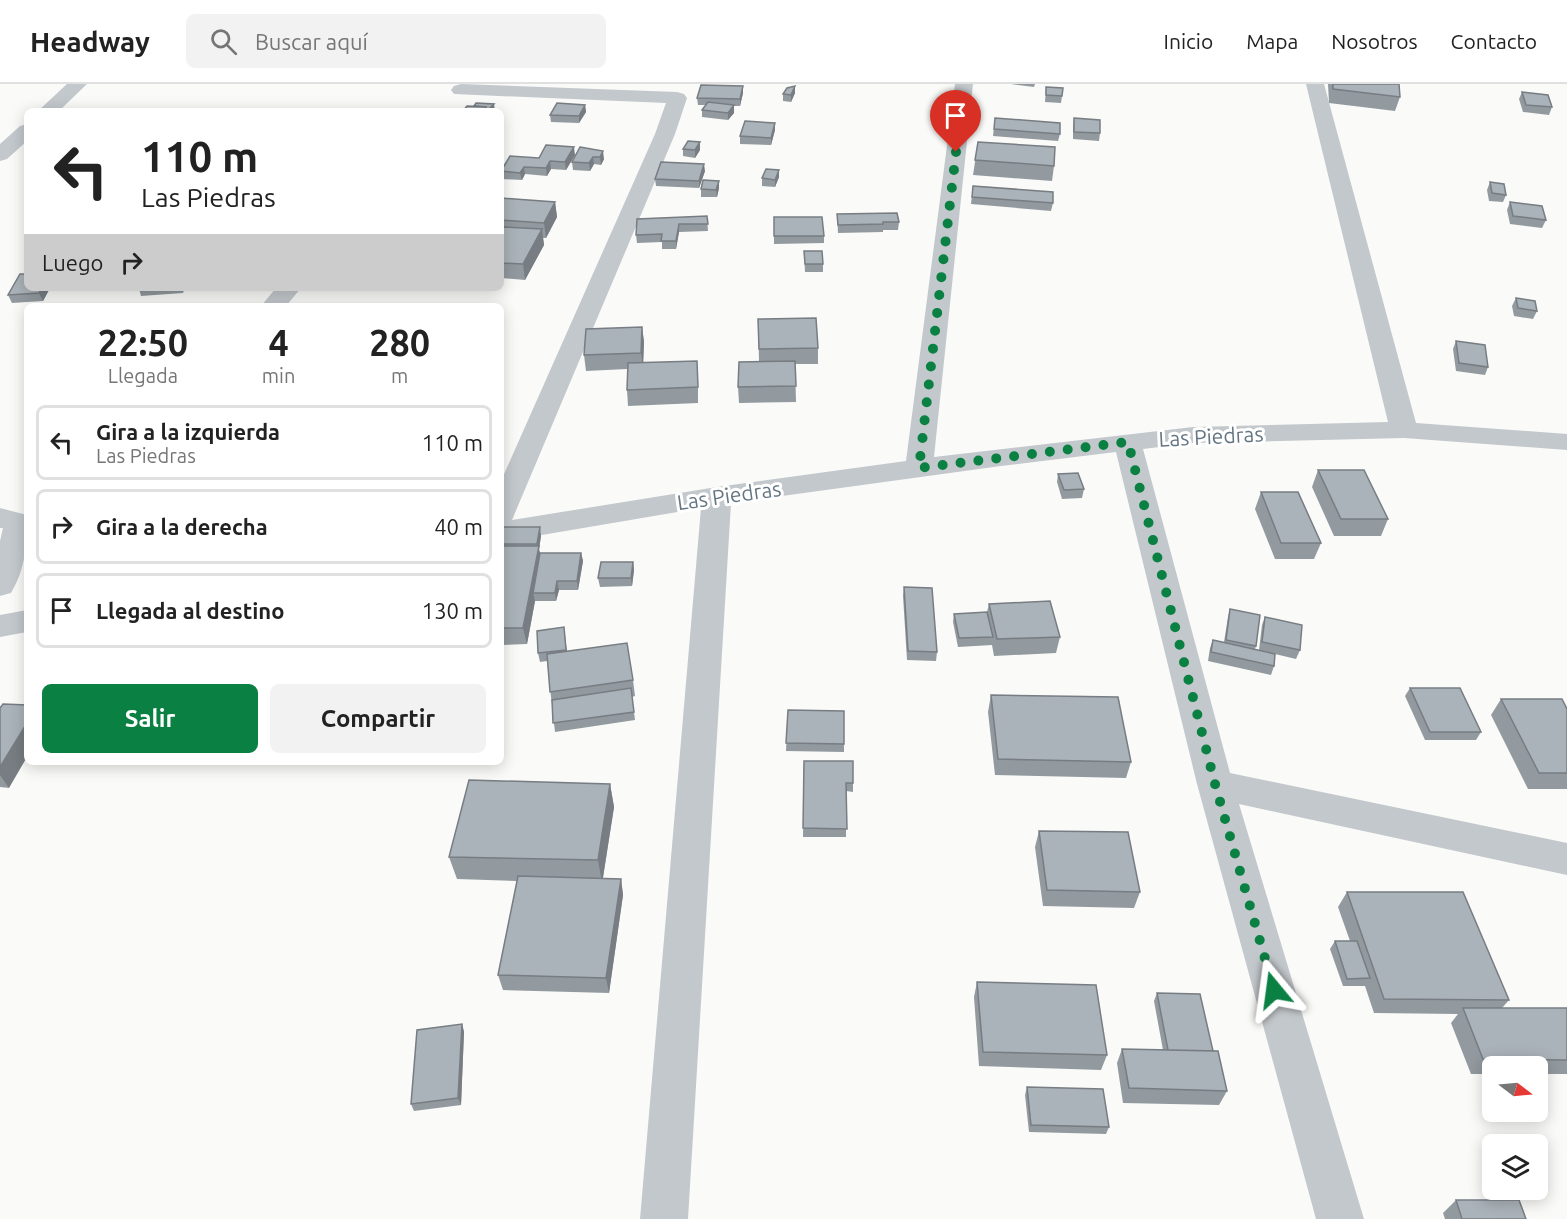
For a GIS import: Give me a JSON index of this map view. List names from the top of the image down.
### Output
{
  "streets": {
    "street": ["Las Piedras"]
  },
  "north": "right",
  "page": {
    "header": "Headway",
    "search": "Buscar aquí",
    "nav": [
      "Inicio",
      "Mapa",
      "Nosotros",
      "Contacto"
    ],
    "turn": ["110 m", "Las Piedras"],
    "then": "Luego",
    "eta": [
      "22:50",
      "Llegada",
      "4",
      "min",
      "280",
      "m"
    ],
    "list": [
      {
        "name": "Gira a la izquierda",
        "note": "Las Piedras",
        "value": "110 m"
      },
      {
        "name": "Gira a la derecha",
        "value": "40 m"
      },
      {
        "name": "Llegada al destino",
        "value": "130 m"
      }
    ],
    "buttons": ["Salir", "Compartir"]
  }
}
